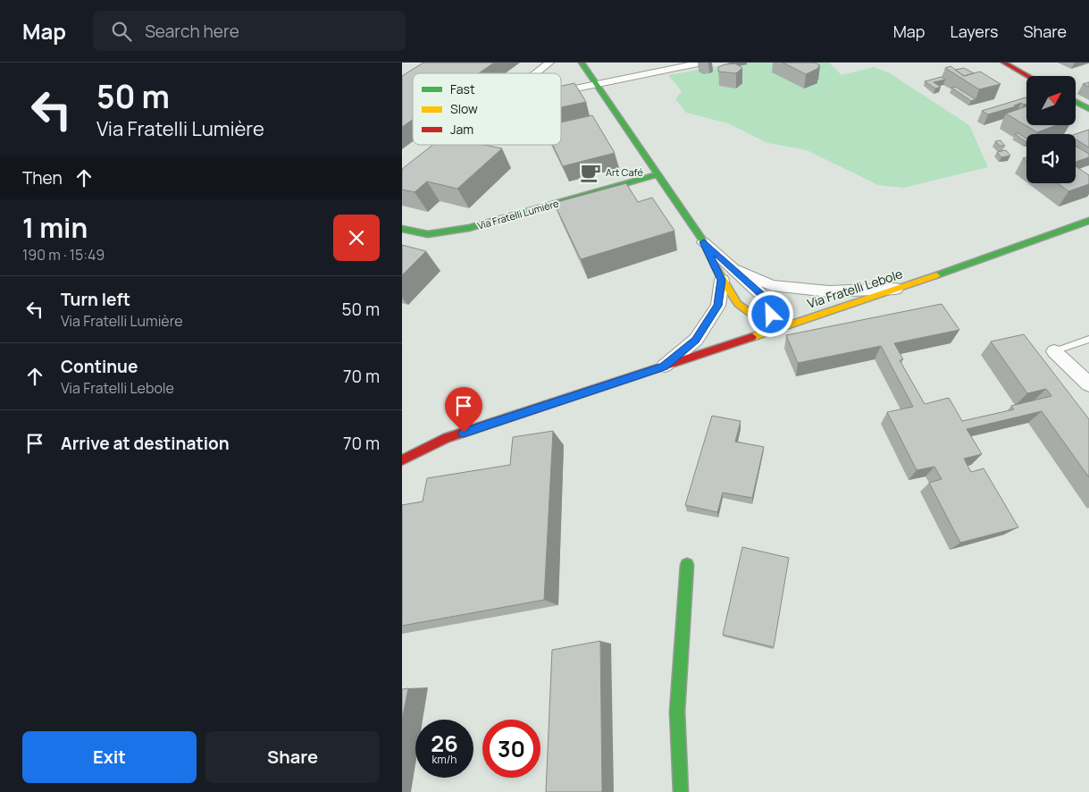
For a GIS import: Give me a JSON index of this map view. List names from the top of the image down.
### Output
{
  "streets": {
    "street": ["Via Fratelli Lumière", "Via Fratelli Lebole"]
  },
  "places": {
    "cafe": ["Art Café"]
  },
  "legend": ["Fast", "Slow", "Jam"],
  "north": "top right",
  "page": {
    "header": "Map",
    "search": "Search here",
    "nav": ["Map", "Layers", "Share"],
    "turn": ["50 m", "Via Fratelli Lumière"],
    "then": "Then",
    "heading": ["1 min", "190 m · 15:49"],
    "list": [
      {
        "name": "Turn left",
        "note": "Via Fratelli Lumière",
        "value": "50 m"
      },
      {
        "name": "Continue",
        "note": "Via Fratelli Lebole",
        "value": "70 m"
      },
      {
        "name": "Arrive at destination",
        "value": "70 m"
      }
    ],
    "speed": "26 km/h",
    "limit": "30",
    "buttons": ["Exit", "Share"]
  }
}
